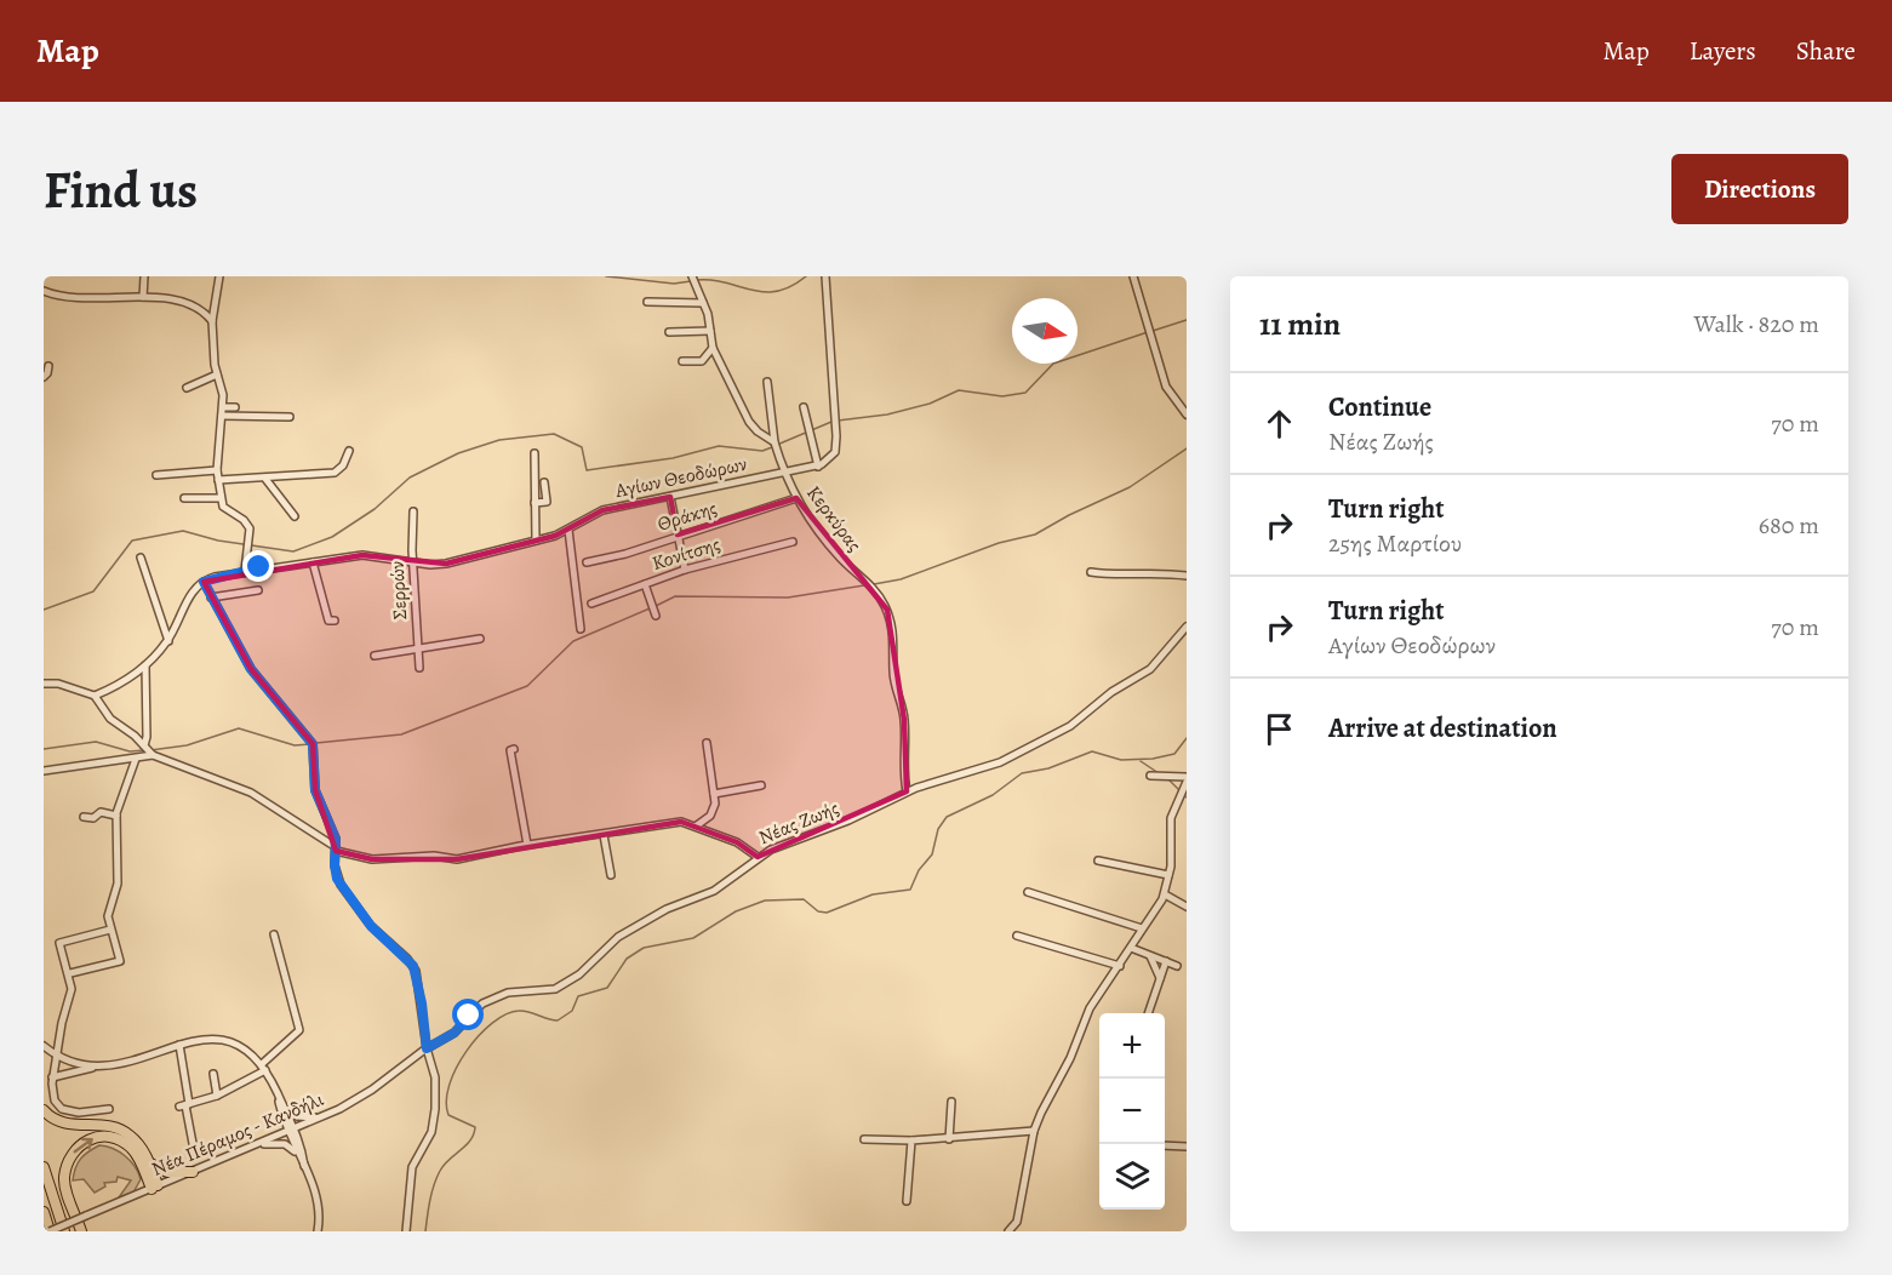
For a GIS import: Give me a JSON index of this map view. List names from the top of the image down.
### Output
{
  "streets": {
    "street": [
      "Αγίων Θεοδώρων",
      "Θράκης",
      "Κερκύρας",
      "Κονίτσης",
      "Σερρών",
      "Νέας Ζωής",
      "Νέα Πέραμος - Κανδήλι"
    ]
  },
  "crossings": [
    ["Αγίων Θεοδώρων", "Κερκύρας"],
    ["Αγίων Θεοδώρων", "Σερρών"],
    ["Θράκης", "Κερκύρας"],
    ["Κερκύρας", "Νέας Ζωής"],
    ["Νέας Ζωής", "Νέα Πέραμος - Κανδήλι"]
  ],
  "north": "right",
  "page": {
    "header": "Map",
    "nav": ["Map", "Layers", "Share"],
    "buttons": "Directions",
    "title": "Find us",
    "heading": ["11 min", "Walk · 820 m"],
    "list": [
      ["Continue", "Νέας Ζωής", "70 m"],
      ["Turn right", "25ης Μαρτίου", "680 m"],
      ["Turn right", "Αγίων Θεοδώρων", "70 m"],
      "Arrive at destination"
    ],
    "map_buttons": ["+", "−"]
  }
}
